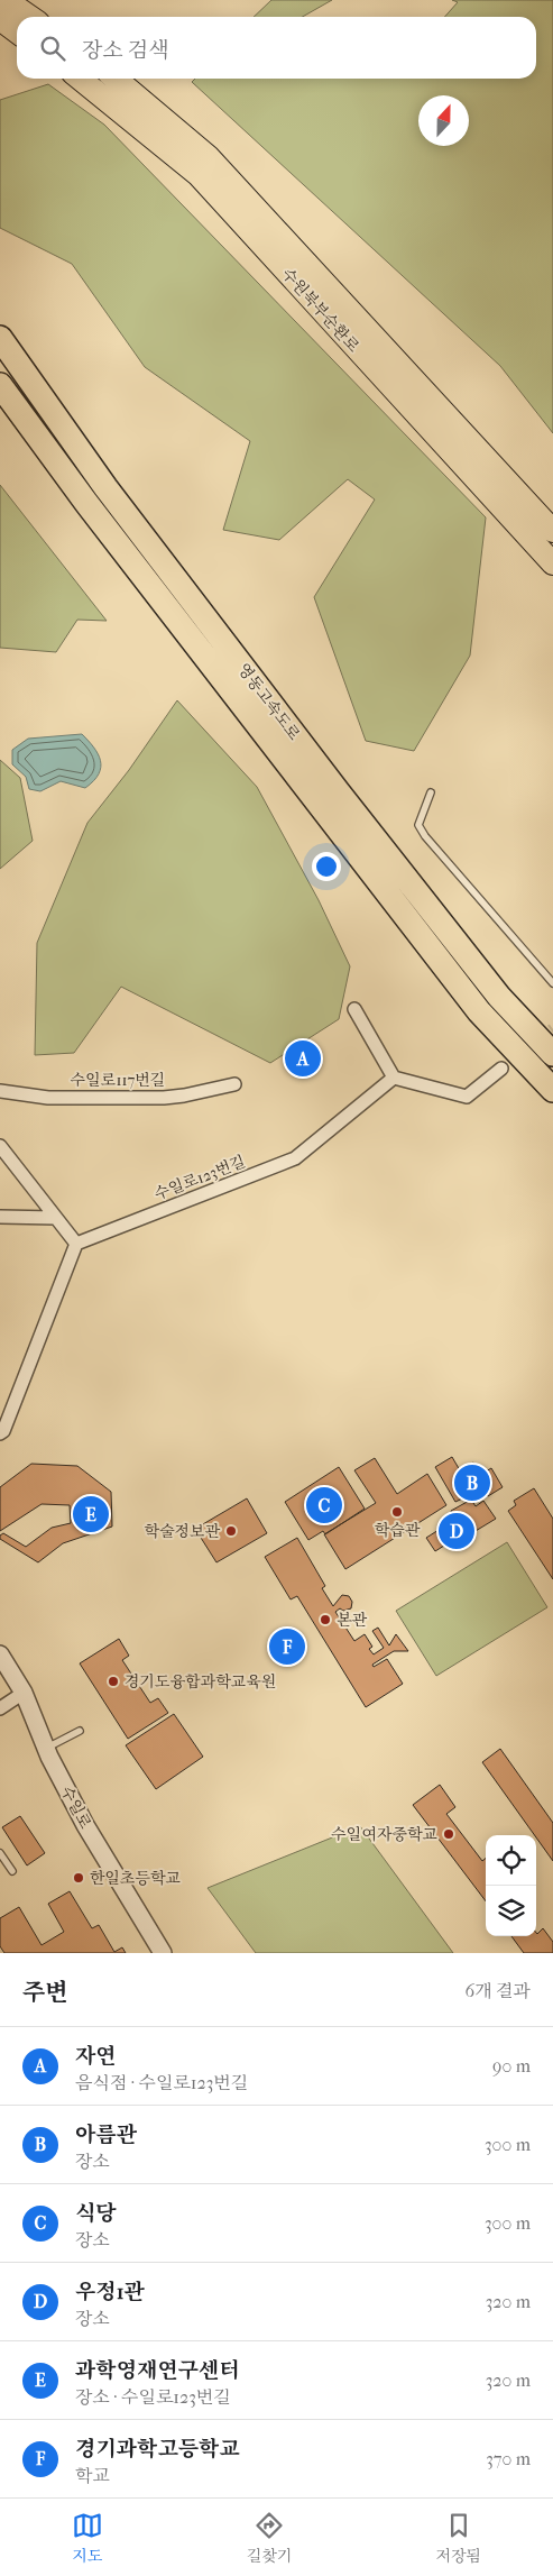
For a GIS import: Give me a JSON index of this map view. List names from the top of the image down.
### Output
{
  "streets": {
    "highway": ["수원북부순환로", "영동고속도로"],
    "street": ["수일로117번길", "수일로123번길", "수일로"]
  },
  "places": [
    "학습관",
    "학술정보관",
    "본관",
    "경기도융합과학교육원",
    "수일여자중학교",
    "한일초등학교"
  ],
  "north": "top",
  "page": {
    "search": "장소 검색",
    "pins": [
      "A",
      "B",
      "C",
      "E",
      "D",
      "F"
    ],
    "heading": ["주변", "6개 결과"],
    "list": [
      {
        "mark": "A",
        "name": "자연",
        "note": "음식점 · 수일로123번길",
        "value": "90 m"
      },
      {
        "mark": "B",
        "name": "아름관",
        "note": "장소",
        "value": "300 m"
      },
      {
        "mark": "C",
        "name": "식당",
        "note": "장소",
        "value": "300 m"
      },
      {
        "mark": "D",
        "name": "우정1관",
        "note": "장소",
        "value": "320 m"
      },
      {
        "mark": "E",
        "name": "과학영재연구센터",
        "note": "장소 · 수일로123번길",
        "value": "320 m"
      },
      {
        "mark": "F",
        "name": "경기과학고등학교",
        "note": "학교",
        "value": "370 m"
      }
    ],
    "nav": ["지도", "길찾기", "저장됨"]
  }
}
